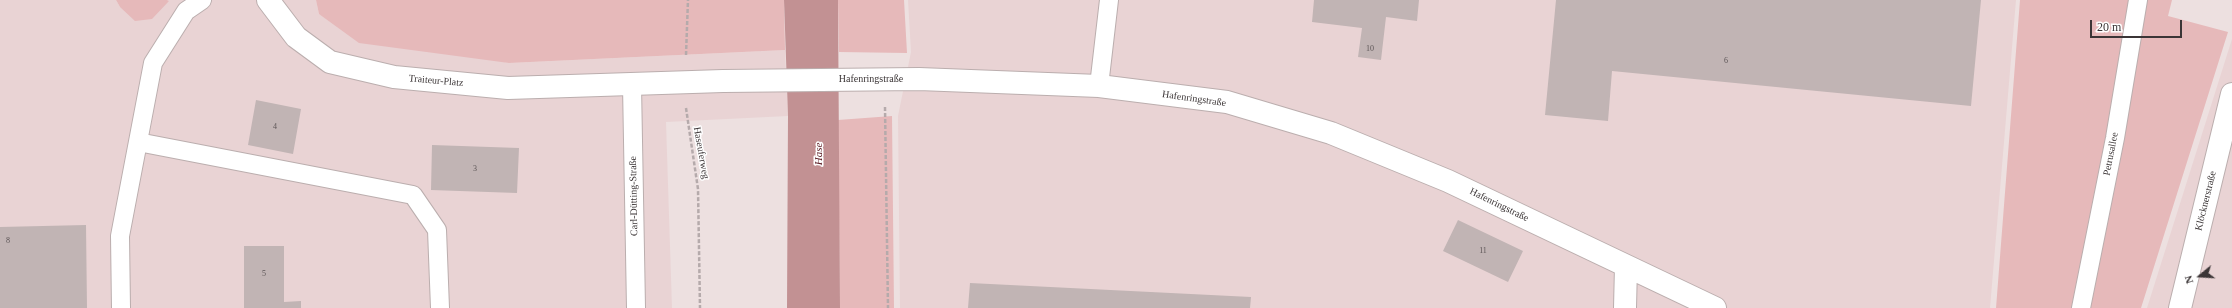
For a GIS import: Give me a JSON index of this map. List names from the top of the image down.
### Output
{
  "streets": {
    "street": ["Hafenringstraße", "Traiteur-Platz", "Klöcknerstraße"],
    "lane": ["Petrusallee", "Carl-Dütting-Straße"],
    "path": ["Haseuferweg"]
  },
  "crossings": [
    ["Hafenringstraße", "Traiteur-Platz"],
    ["Hafenringstraße", "Haseuferweg"],
    ["Hafenringstraße", "Carl-Dütting-Straße"],
    ["Traiteur-Platz", "Carl-Dütting-Straße"]
  ],
  "water": ["Hase"],
  "house_numbers": [
    "10",
    "6",
    "4",
    "3",
    "8",
    "11",
    "5"
  ],
  "scale_bar": "20 m",
  "north": "left"
}
